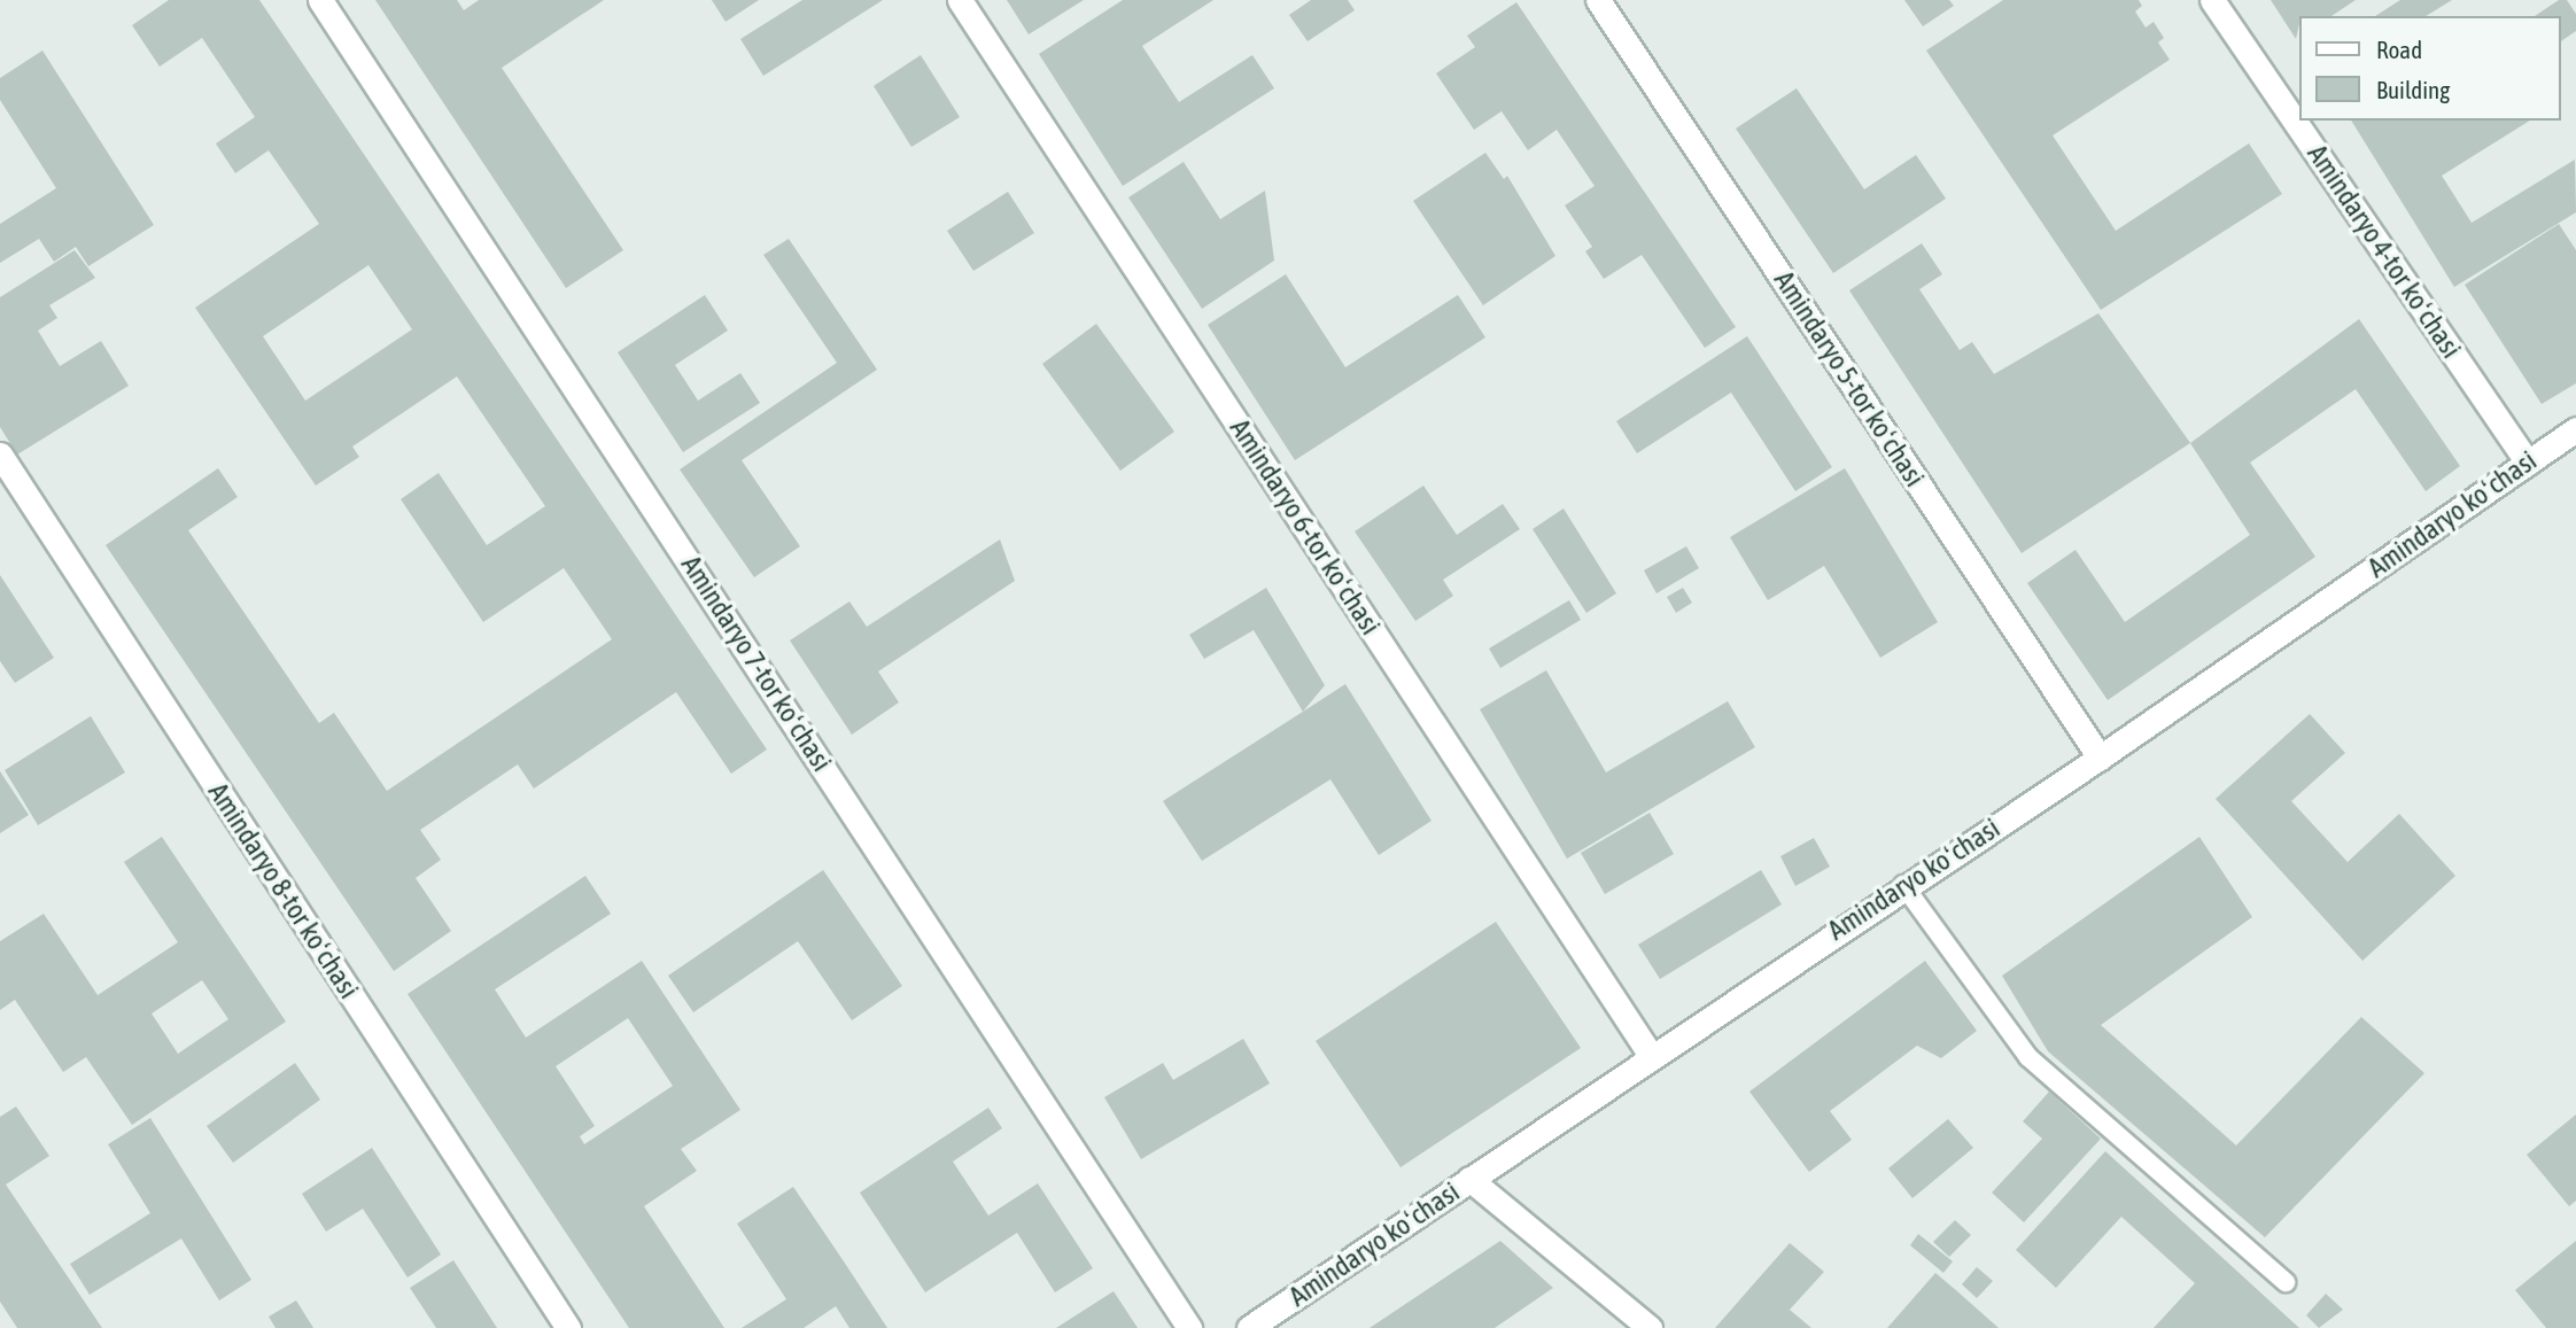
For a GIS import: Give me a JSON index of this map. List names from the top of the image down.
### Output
{
  "streets": {
    "street": [
      "Amindaryo 4-tor koʻchasi",
      "Amindaryo 5-tor koʻchasi",
      "Amindaryo koʻchasi",
      "Amindaryo 6-tor koʻchasi",
      "Amindaryo 7-tor koʻchasi",
      "Amindaryo 8-tor koʻchasi"
    ]
  },
  "crossings": [
    ["Amindaryo 4-tor koʻchasi", "Amindaryo koʻchasi"],
    ["Amindaryo 5-tor koʻchasi", "Amindaryo koʻchasi"],
    ["Amindaryo koʻchasi", "Amindaryo 6-tor koʻchasi"]
  ],
  "legend": ["Road", "Building"]
}
